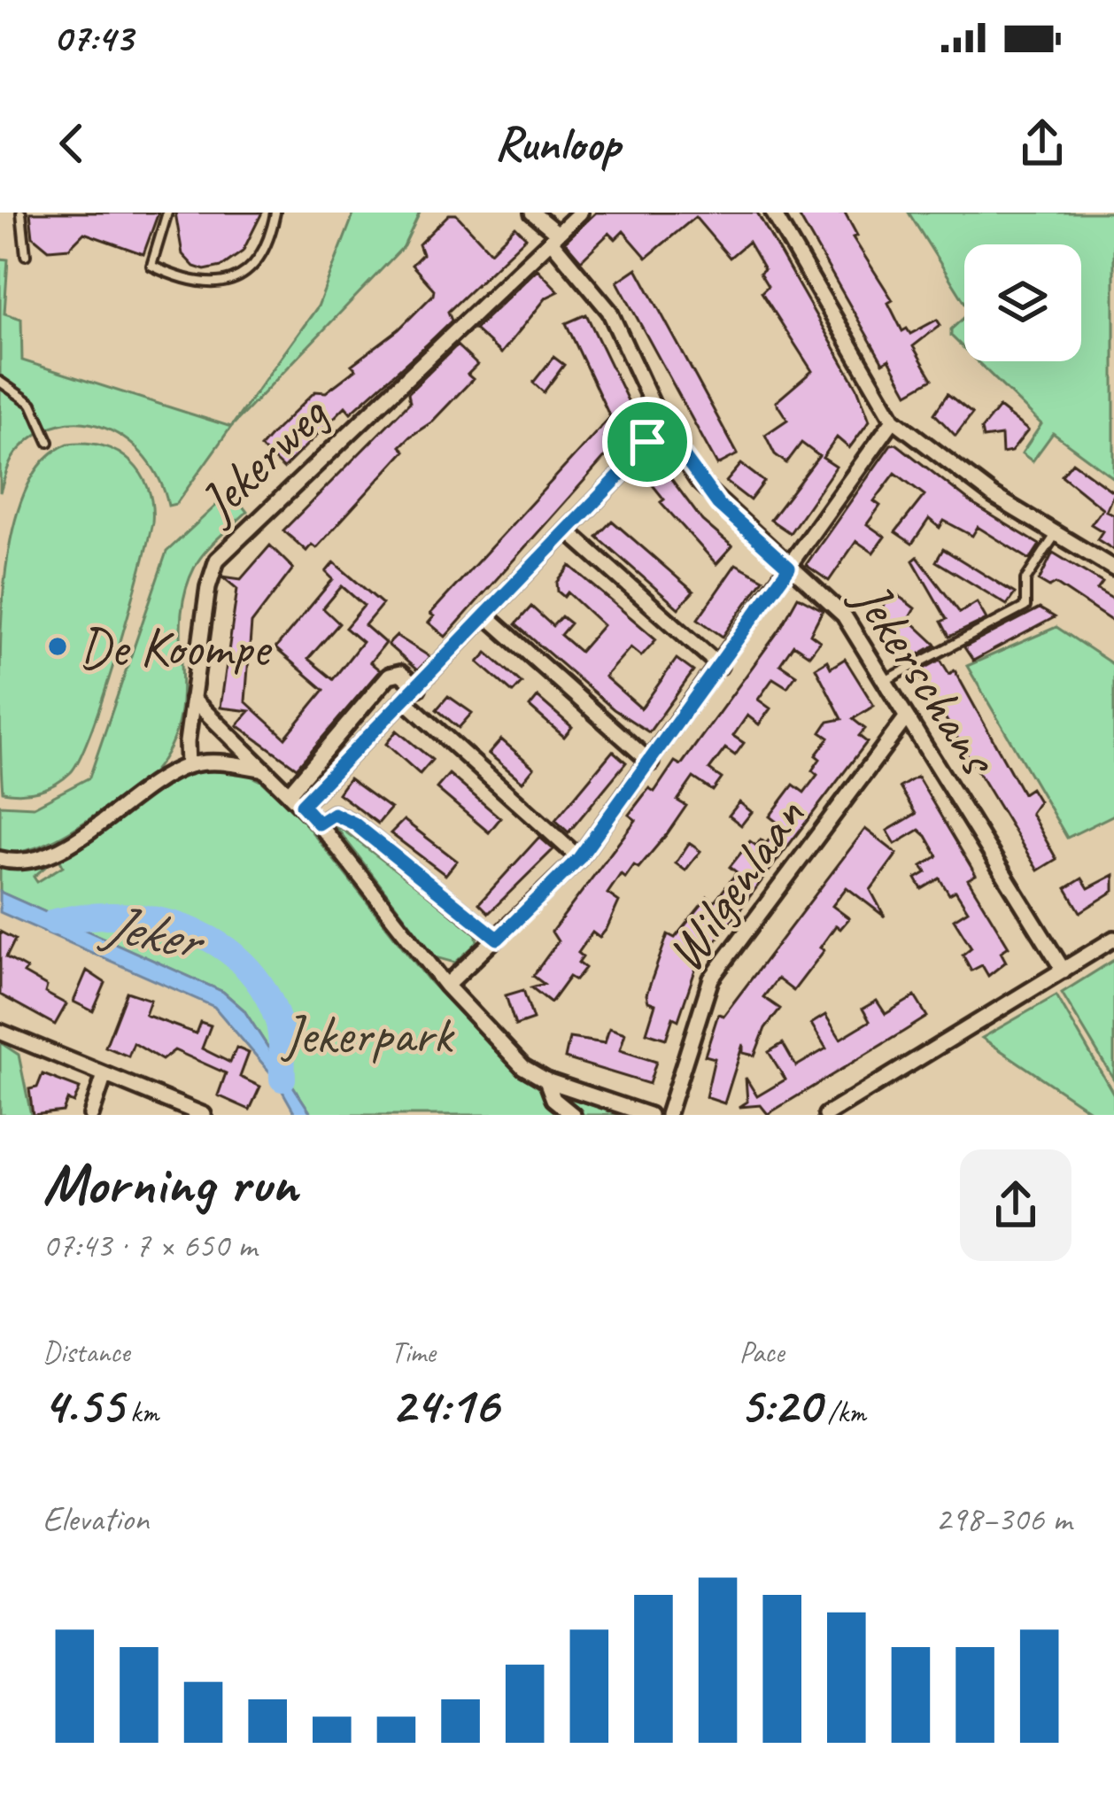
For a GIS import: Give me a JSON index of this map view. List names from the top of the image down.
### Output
{
  "streets": {
    "street": ["Jekerweg", "Jekerschans", "Wilgenlaan"]
  },
  "crossings": [
    ["Jekerweg", "Jekerschans"],
    ["Jekerschans", "Wilgenlaan"]
  ],
  "water": ["Jeker"],
  "parks": ["Jekerpark"],
  "places": ["De Koompe"],
  "page": {
    "status": "07:43",
    "header": "Runloop",
    "heading": ["Morning run", "07:43 · 7 × 650 m"],
    "stats": [
      ["Distance", "4.55 km"],
      ["Time", "24:16"],
      ["Pace", "5:20 /km"]
    ],
    "chart": ["Elevation", "298–306 m"]
  }
}
